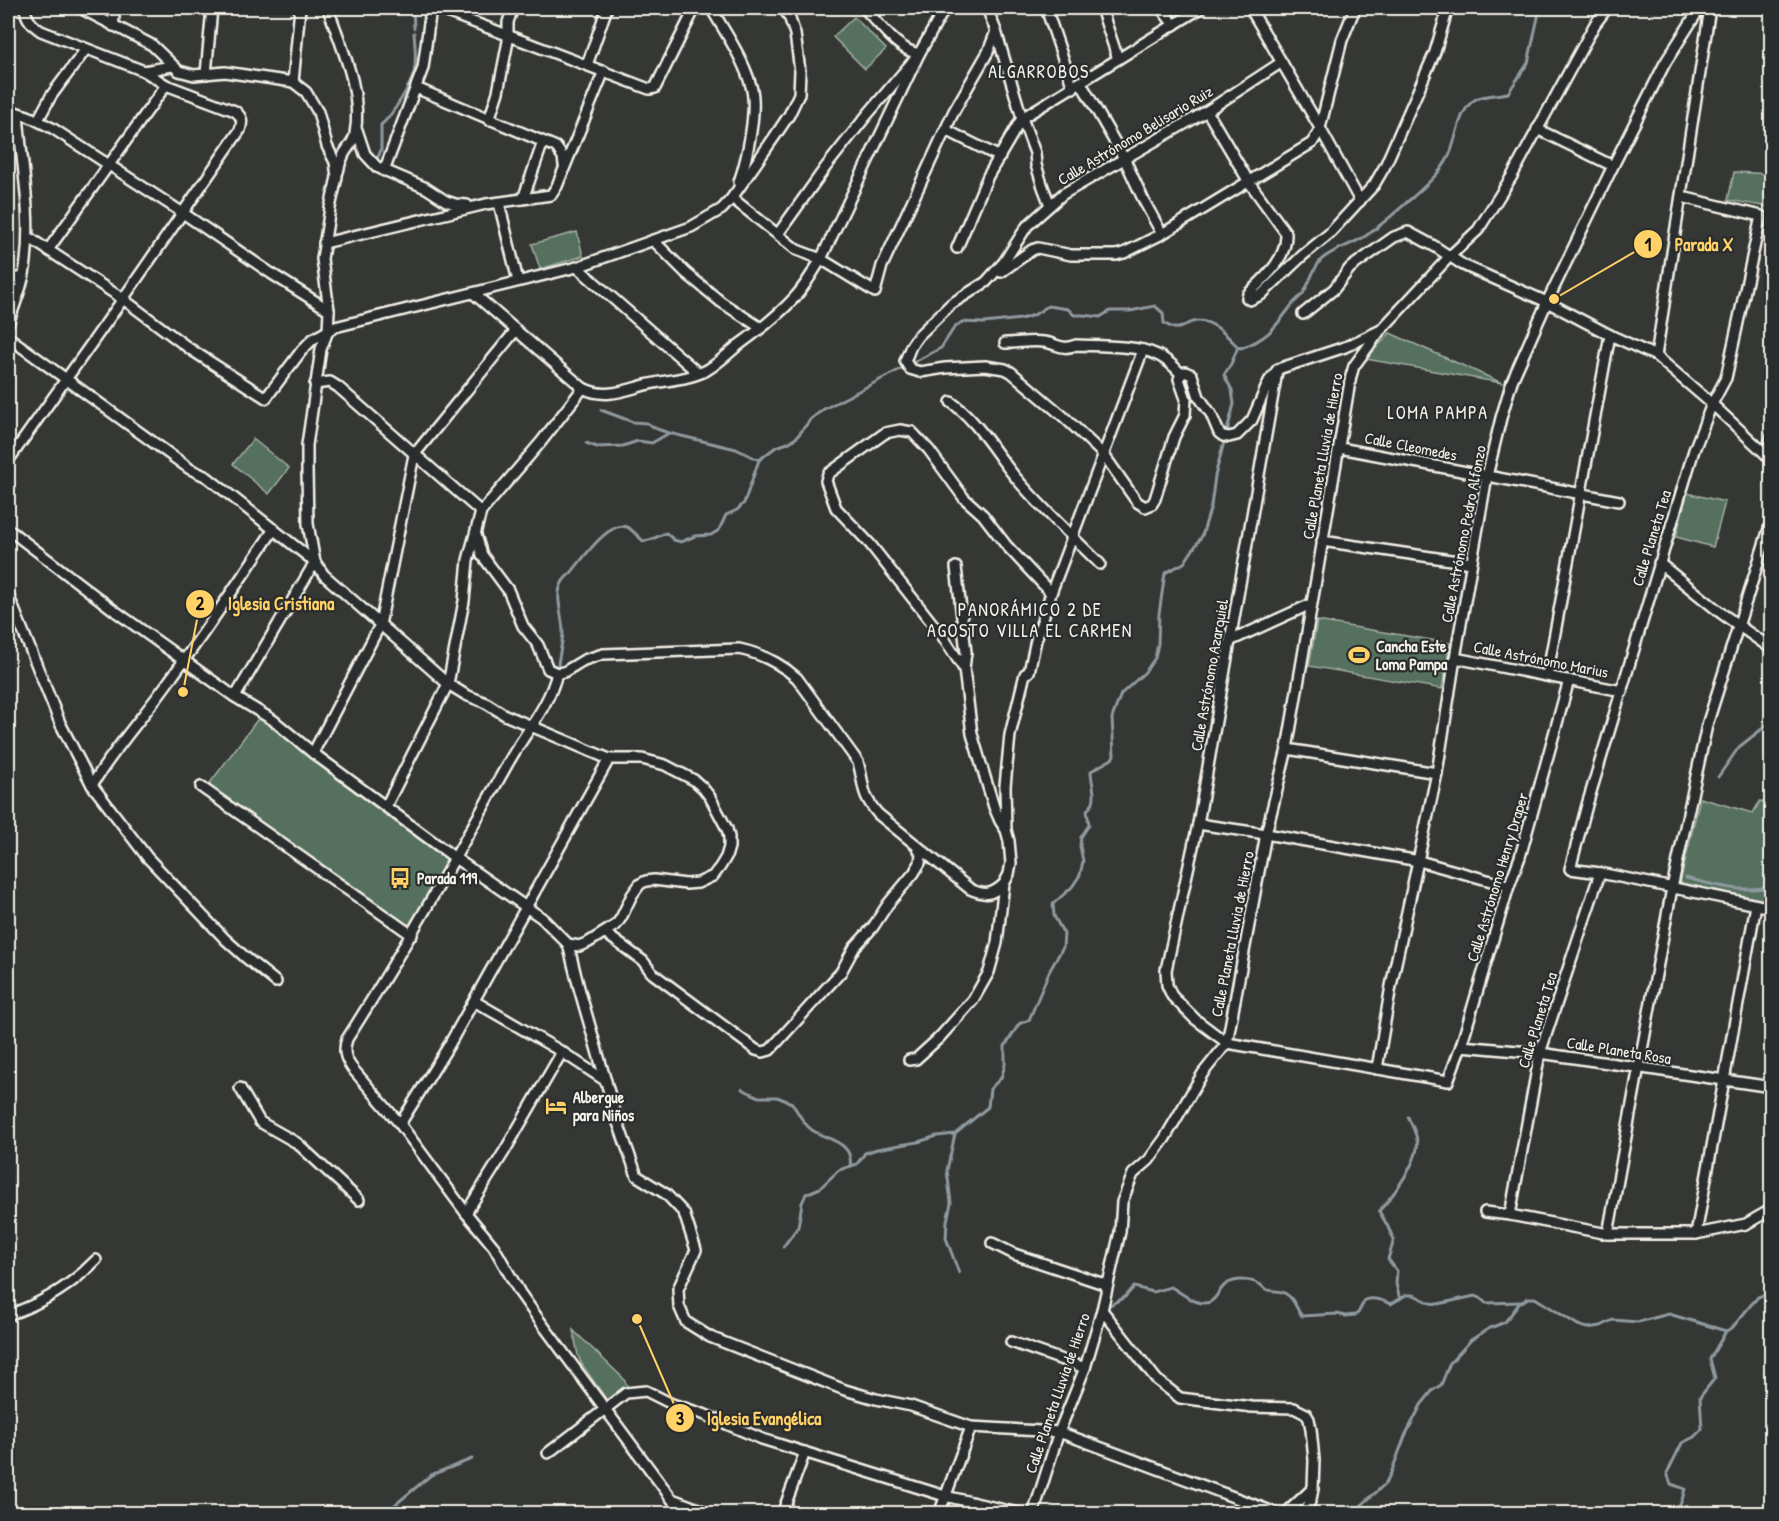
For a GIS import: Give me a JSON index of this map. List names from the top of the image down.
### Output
{
  "streets": {
    "street": [
      "Calle Astrónomo Belisario Ruiz",
      "Calle Cleomedes",
      "Calle Planeta Lluvia de Hierro",
      "Calle Astrónomo Pedro Alfonzo",
      "Calle Planeta Tea",
      "Calle Astrónomo Marius",
      "Calle Astrónomo Azarquiel",
      "Calle Astrónomo Henry Draper",
      "Calle Planeta Rosa"
    ]
  },
  "crossings": [
    ["Calle Cleomedes", "Calle Planeta Lluvia de Hierro"],
    ["Calle Cleomedes", "Calle Astrónomo Pedro Alfonzo"],
    ["Calle Planeta Lluvia de Hierro", "Calle Astrónomo Azarquiel"],
    ["Calle Astrónomo Pedro Alfonzo", "Calle Astrónomo Marius"],
    ["Calle Astrónomo Pedro Alfonzo", "Calle Astrónomo Henry Draper"],
    ["Calle Planeta Tea", "Calle Astrónomo Marius"],
    ["Calle Planeta Tea", "Calle Planeta Rosa"],
    ["Calle Astrónomo Marius", "Calle Astrónomo Henry Draper"],
    ["Calle Astrónomo Henry Draper", "Calle Planeta Rosa"]
  ],
  "districts": ["ALGARROBOS", "LOMA PAMPA", "PANORÁMICO 2 DE AGOSTO VILLA EL CARMEN"],
  "places": {
    "other": ["Parada X", "Iglesia Cristiana", "Iglesia Evangélica"],
    "sports": ["Cancha Este Loma Pampa"],
    "bus stop": ["Parada 119"],
    "hotel": ["Albergue para Niños"]
  }
}
